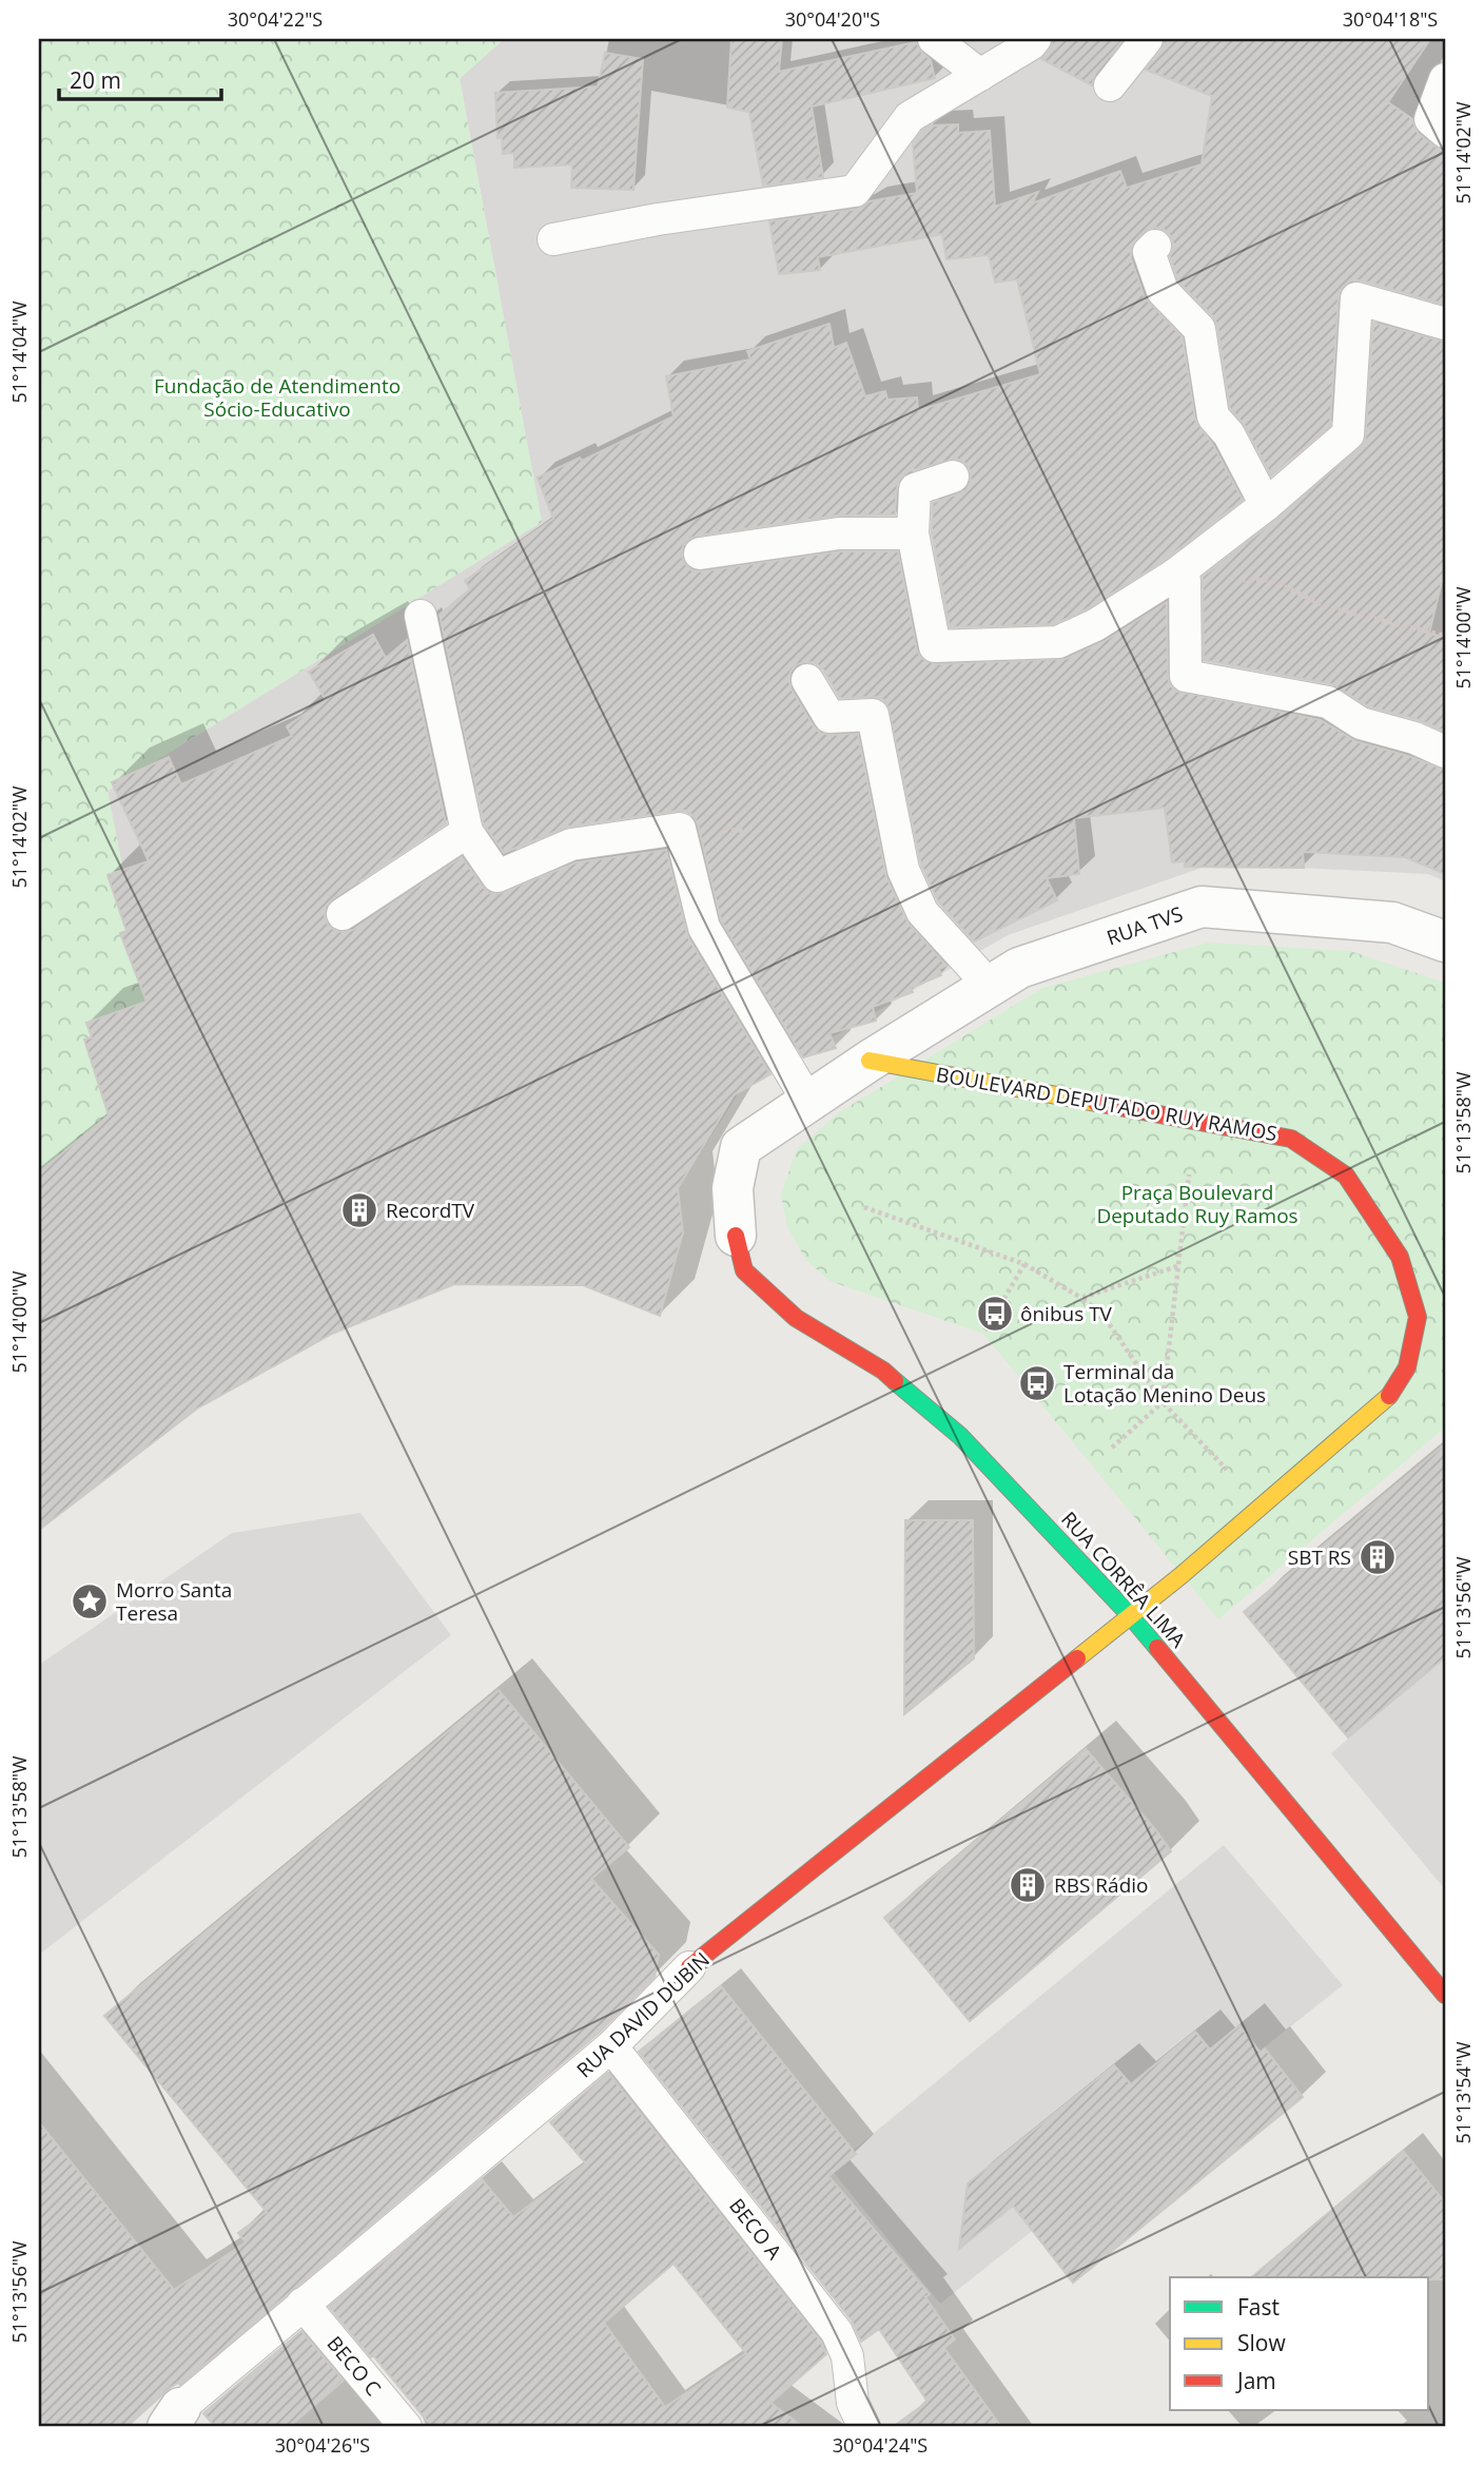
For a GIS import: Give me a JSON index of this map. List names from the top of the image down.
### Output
{
  "streets": {
    "street": [
      "RUA TVS",
      "BOULEVARD DEPUTADO RUY RAMOS",
      "RUA CORRÊA LIMA",
      "RUA DAVID DUBIN"
    ],
    "lane": ["BECO A", "BECO C"]
  },
  "crossings": [
    ["RUA TVS", "BOULEVARD DEPUTADO RUY RAMOS"],
    ["BOULEVARD DEPUTADO RUY RAMOS", "RUA CORRÊA LIMA"],
    ["BOULEVARD DEPUTADO RUY RAMOS", "RUA DAVID DUBIN"],
    ["RUA CORRÊA LIMA", "RUA DAVID DUBIN"],
    ["RUA DAVID DUBIN", "BECO A"],
    ["RUA DAVID DUBIN", "BECO C"]
  ],
  "parks": ["Fundação de Atendimento Sócio-Educativo", "Praça Boulevard Deputado Ruy Ramos"],
  "places": {
    "building": ["RecordTV", "SBT RS", "RBS Rádio"],
    "bus stop": ["ônibus TV", "Terminal da Lotação Menino Deus"],
    "place": ["Morro Santa Teresa"]
  },
  "legend": ["Fast", "Slow", "Jam"],
  "scale_bar": "20 m",
  "coordinates": [
    "30°04'22\"S",
    "30°04'20\"S",
    "30°04'18\"S",
    "51°14'02\"W",
    "51°14'04\"W",
    "51°14'00\"W",
    "51°13'58\"W",
    "51°13'56\"W",
    "51°13'54\"W",
    "30°04'26\"S",
    "30°04'24\"S"
  ]
}
